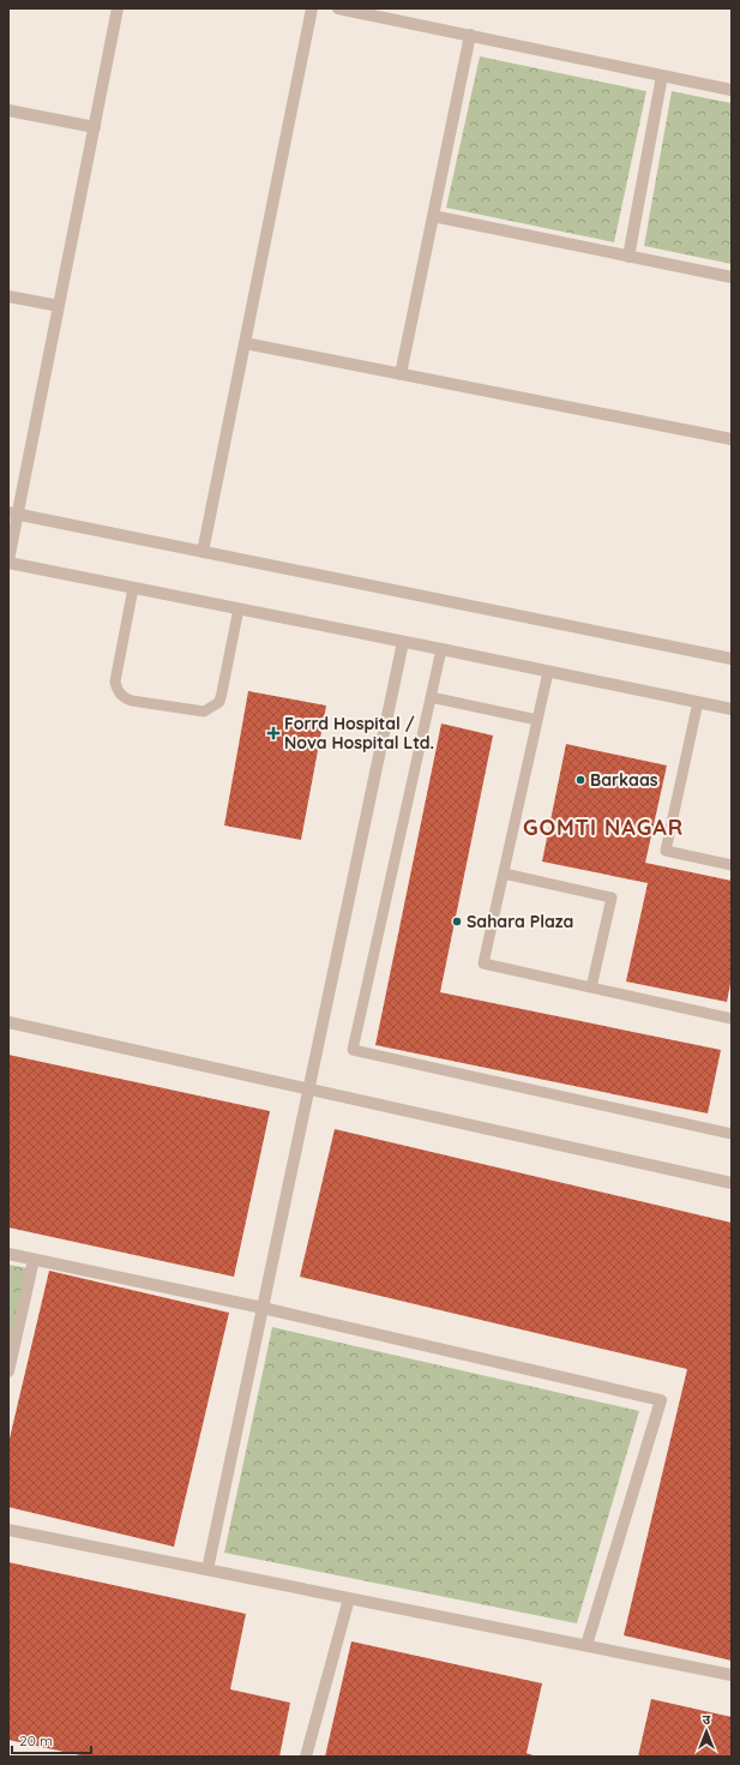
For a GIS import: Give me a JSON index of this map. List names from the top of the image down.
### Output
{
  "districts": ["GOMTI NAGAR"],
  "places": {
    "health": ["Forrd Hospital / Nova Hospital Ltd."],
    "other": ["Barkaas", "Sahara Plaza"]
  },
  "scale_bar": "20 m",
  "north": "top"
}
